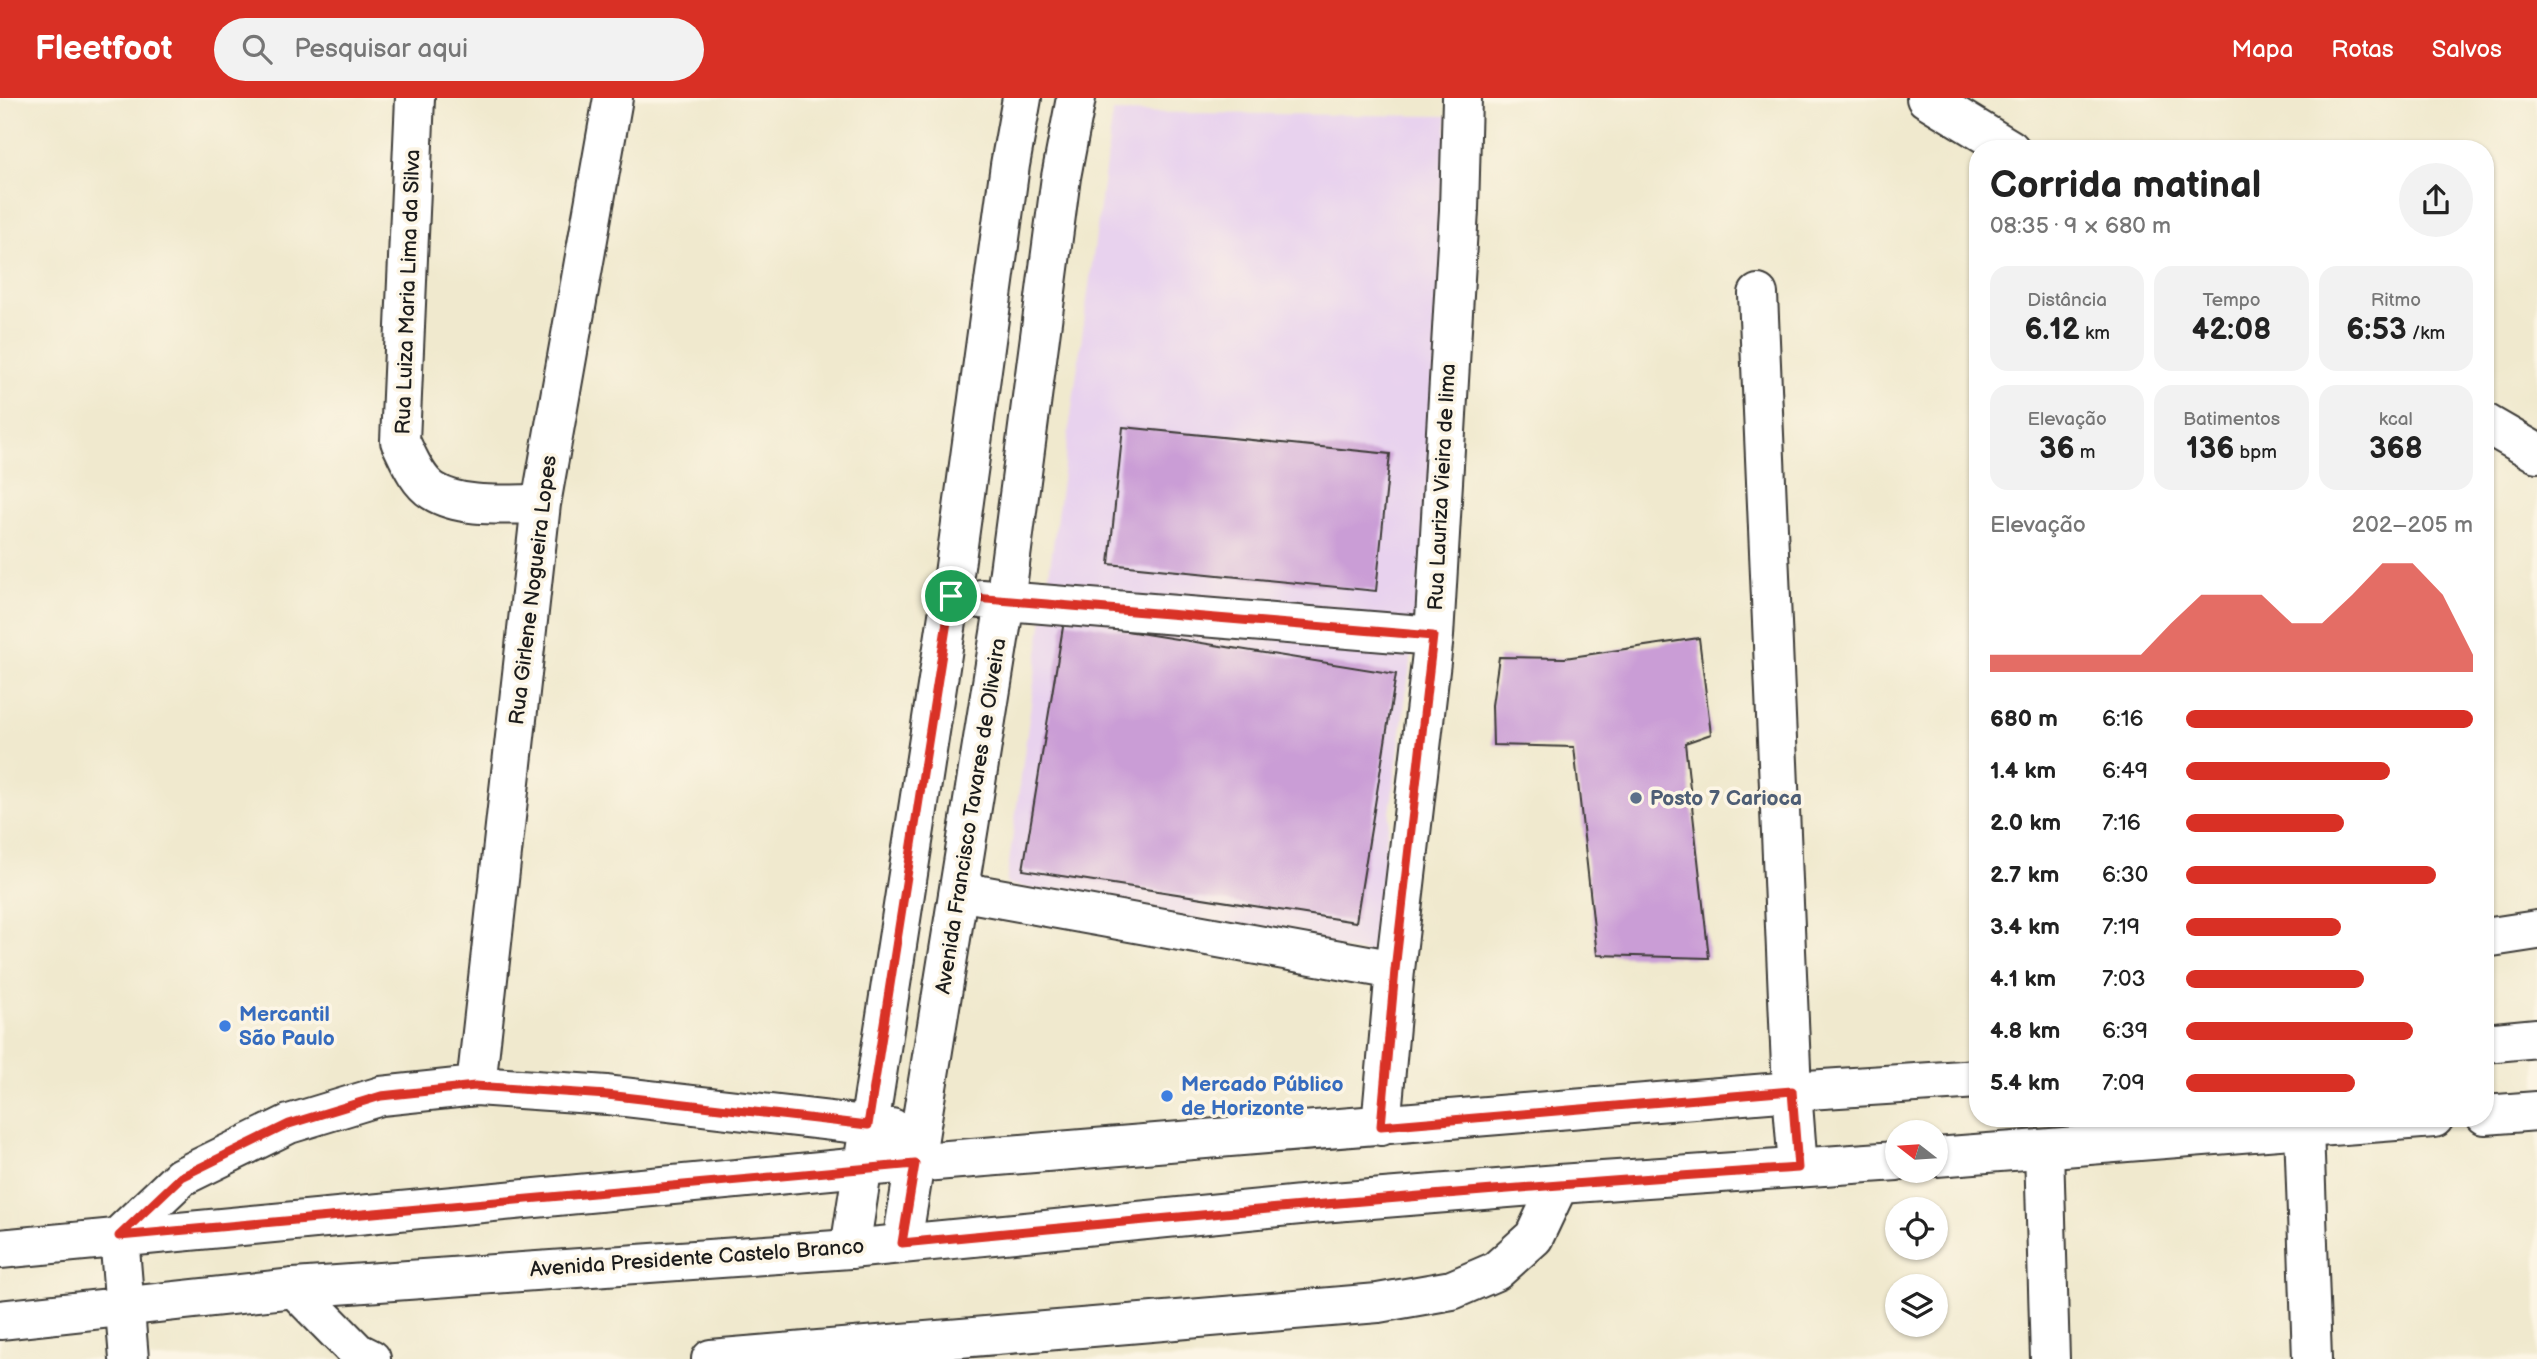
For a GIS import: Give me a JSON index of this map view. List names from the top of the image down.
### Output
{
  "streets": {
    "street": [
      "Rua Luiza Maria Lima da Silva",
      "Rua Lauriza Vieira de lima",
      "Rua Girlene Nogueira Lopes",
      "Avenida Francisco Tavares de Oliveira",
      "Avenida Presidente Castelo Branco"
    ]
  },
  "crossings": [
    ["Rua Luiza Maria Lima da Silva", "Rua Girlene Nogueira Lopes"],
    ["Avenida Francisco Tavares de Oliveira", "Avenida Presidente Castelo Branco"]
  ],
  "places": ["Posto 7 Carioca", "Mercantil São Paulo", "Mercado Público de Horizonte"],
  "north": "left",
  "page": {
    "header": "Fleetfoot",
    "search": "Pesquisar aqui",
    "nav": ["Mapa", "Rotas", "Salvos"],
    "heading": ["Corrida matinal", "08:35 · 9 × 680 m"],
    "stats": [
      ["Distância", "6.12 km"],
      ["Tempo", "42:08"],
      ["Ritmo", "6:53 /km"],
      ["Elevação", "36 m"],
      ["Batimentos", "136 bpm"],
      ["kcal", "368"]
    ],
    "chart": ["Elevação", "202–205 m"],
    "list": [
      {
        "name": "680 m",
        "note": "6:16"
      },
      {
        "name": "1.4 km",
        "note": "6:49"
      },
      {
        "name": "2.0 km",
        "note": "7:16"
      },
      {
        "name": "2.7 km",
        "note": "6:30"
      },
      {
        "name": "3.4 km",
        "note": "7:19"
      },
      {
        "name": "4.1 km",
        "note": "7:03"
      },
      {
        "name": "4.8 km",
        "note": "6:39"
      },
      {
        "name": "5.4 km",
        "note": "7:09"
      }
    ]
  }
}
